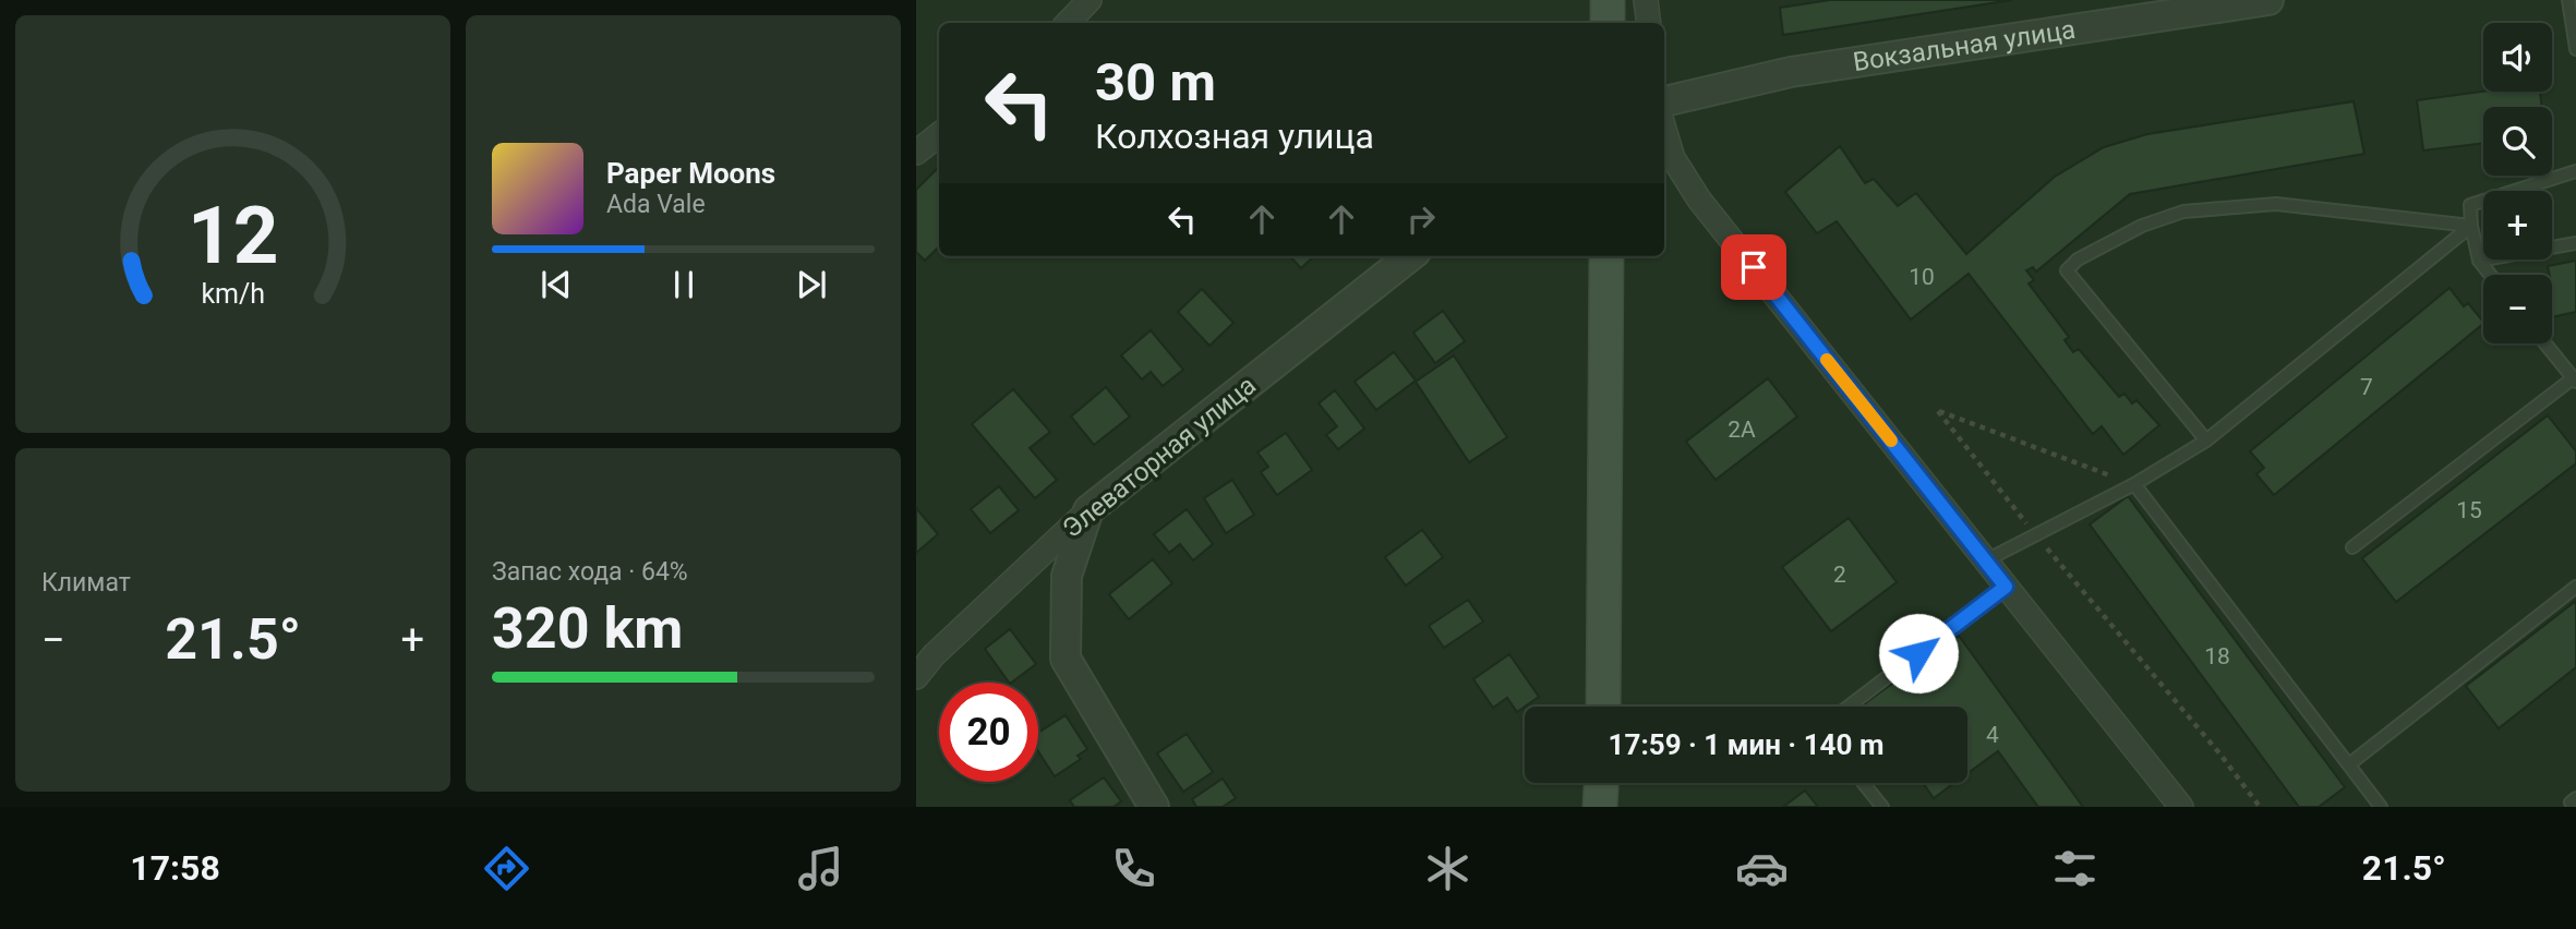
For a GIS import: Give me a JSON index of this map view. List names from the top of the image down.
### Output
{
  "streets": {
    "street": ["Вокзальная улица", "Элеваторная улица"]
  },
  "house_numbers": [
    "10",
    "7",
    "2А",
    "15",
    "2",
    "18",
    "4"
  ],
  "page": {
    "map_buttons": ["+", "−"],
    "turn": ["30 m", "Колхозная улица"],
    "song": ["Paper Moons", "Ada Vale"],
    "tile": [
      "Климат",
      ["Запас хода · 64%", "320 km"]
    ],
    "heat": ["−", "21.5°", "+"],
    "limit": "20",
    "trip": "17:59 · 1 мин · 140 m",
    "tabs": ["17:58", "21.5°"],
    "gauge": ["12", "km/h"]
  }
}
